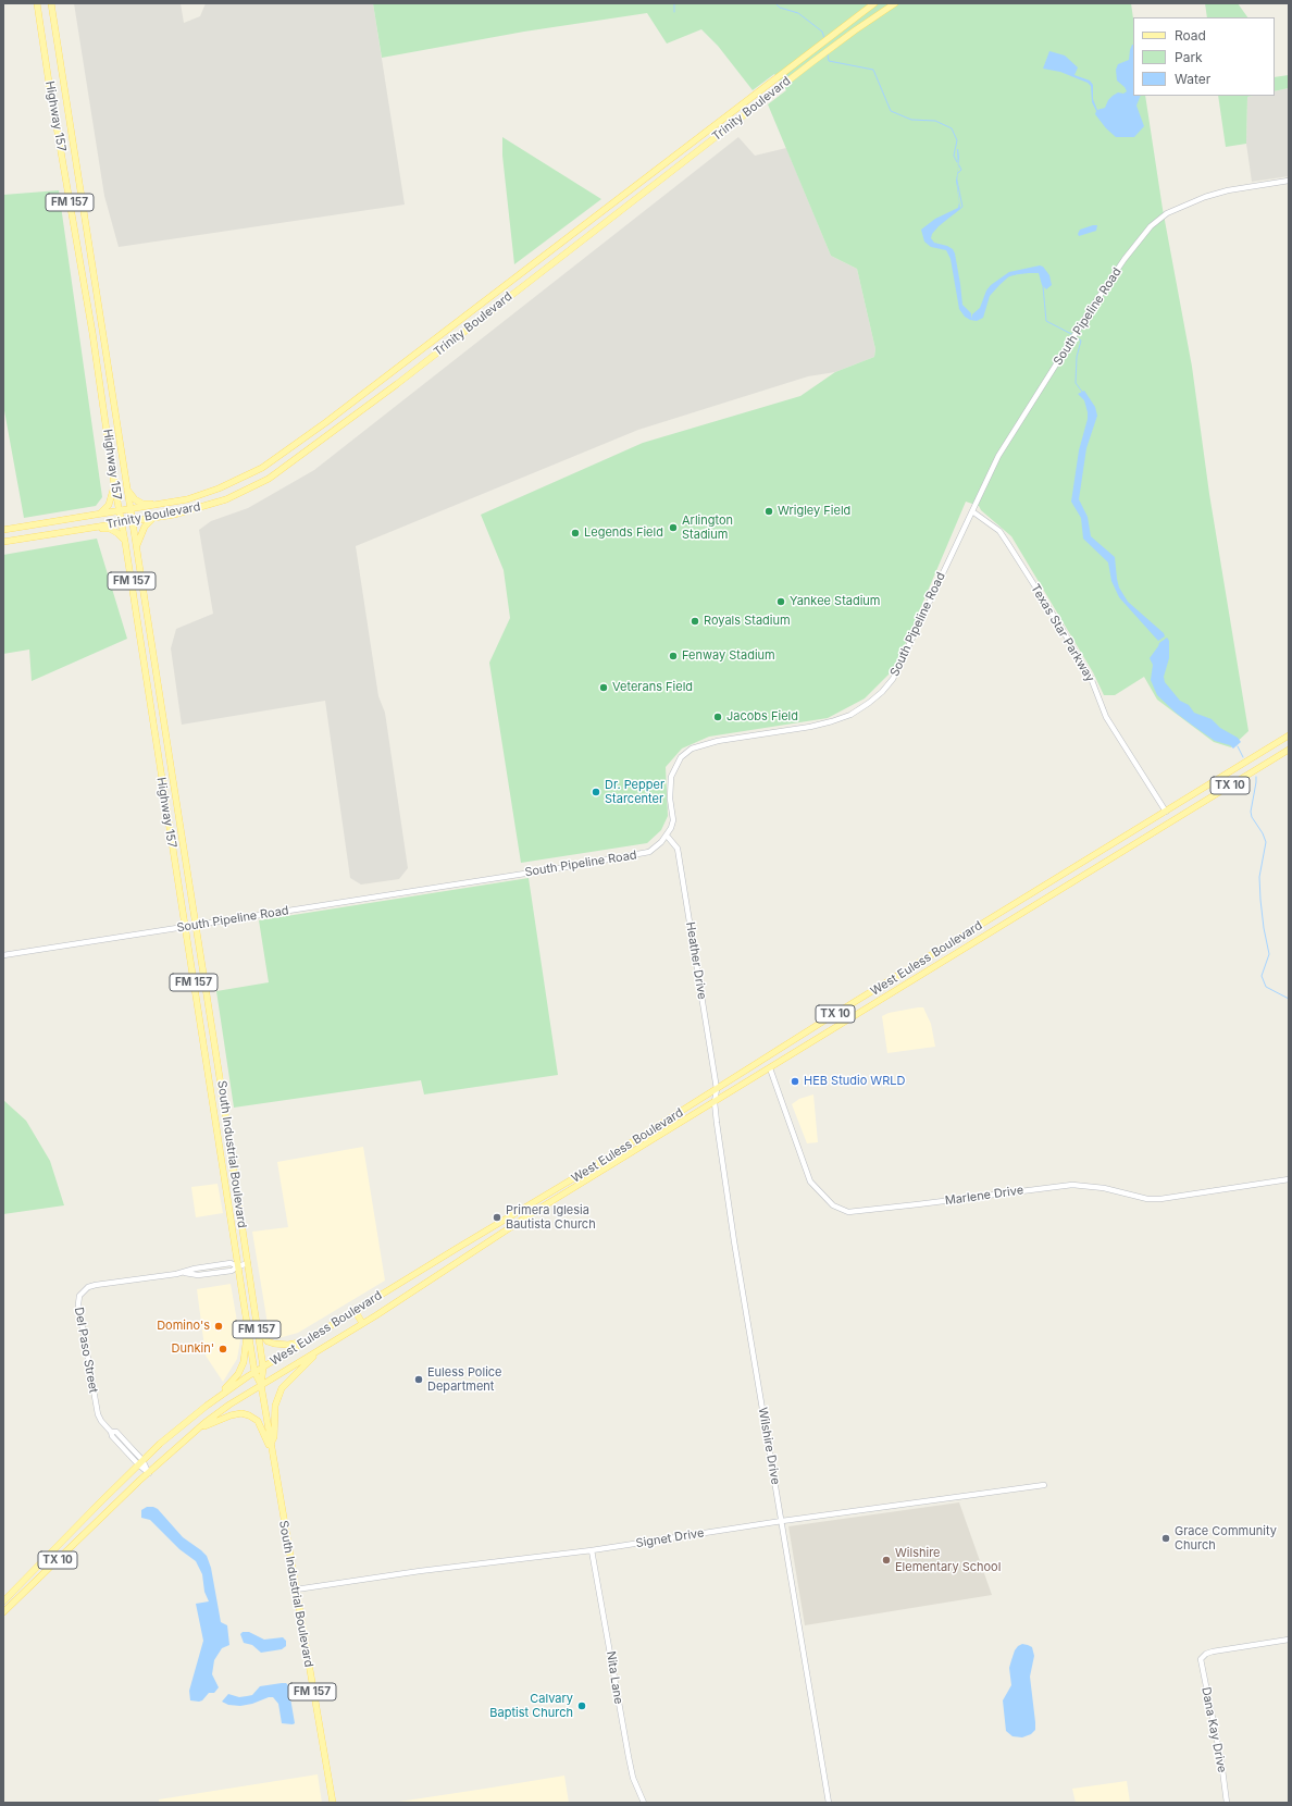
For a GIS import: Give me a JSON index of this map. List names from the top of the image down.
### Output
{
  "streets": {
    "main road": [
      "Trinity Boulevard",
      "Highway 157",
      "FM 157",
      "TX 10",
      "West Euless Boulevard",
      "South Industrial Boulevard"
    ],
    "street": [
      "South Pipeline Road",
      "Texas Star Parkway",
      "Heather Drive",
      "Marlene Drive",
      "Del Paso Street",
      "Wilshire Drive",
      "Signet Drive",
      "Nita Lane",
      "Dana Kay Drive"
    ]
  },
  "crossings": [
    ["Trinity Boulevard", "Highway 157"],
    ["Highway 157", "South Pipeline Road"],
    ["Highway 157", "South Industrial Boulevard"],
    ["South Pipeline Road", "Texas Star Parkway"],
    ["South Pipeline Road", "Heather Drive"],
    ["South Pipeline Road", "South Industrial Boulevard"],
    ["Texas Star Parkway", "West Euless Boulevard"],
    ["West Euless Boulevard", "Heather Drive"],
    ["West Euless Boulevard", "South Industrial Boulevard"],
    ["West Euless Boulevard", "Marlene Drive"],
    ["West Euless Boulevard", "Del Paso Street"],
    ["West Euless Boulevard", "Wilshire Drive"],
    ["Heather Drive", "Wilshire Drive"],
    ["South Industrial Boulevard", "Del Paso Street"],
    ["South Industrial Boulevard", "Signet Drive"],
    ["Wilshire Drive", "Signet Drive"],
    ["Signet Drive", "Nita Lane"]
  ],
  "places": [
    "Wrigley Field",
    "Arlington Stadium",
    "Legends Field",
    "Yankee Stadium",
    "Royals Stadium",
    "Fenway Stadium",
    "Veterans Field",
    "Jacobs Field",
    "Dr. Pepper Starcenter",
    "HEB Studio WRLD",
    "Primera Iglesia Bautista Church",
    "Domino's",
    "Dunkin'",
    "Euless Police Department",
    "Grace Community Church",
    "Wilshire Elementary School",
    "Calvary Baptist Church"
  ],
  "legend": ["Road", "Park", "Water"]
}
